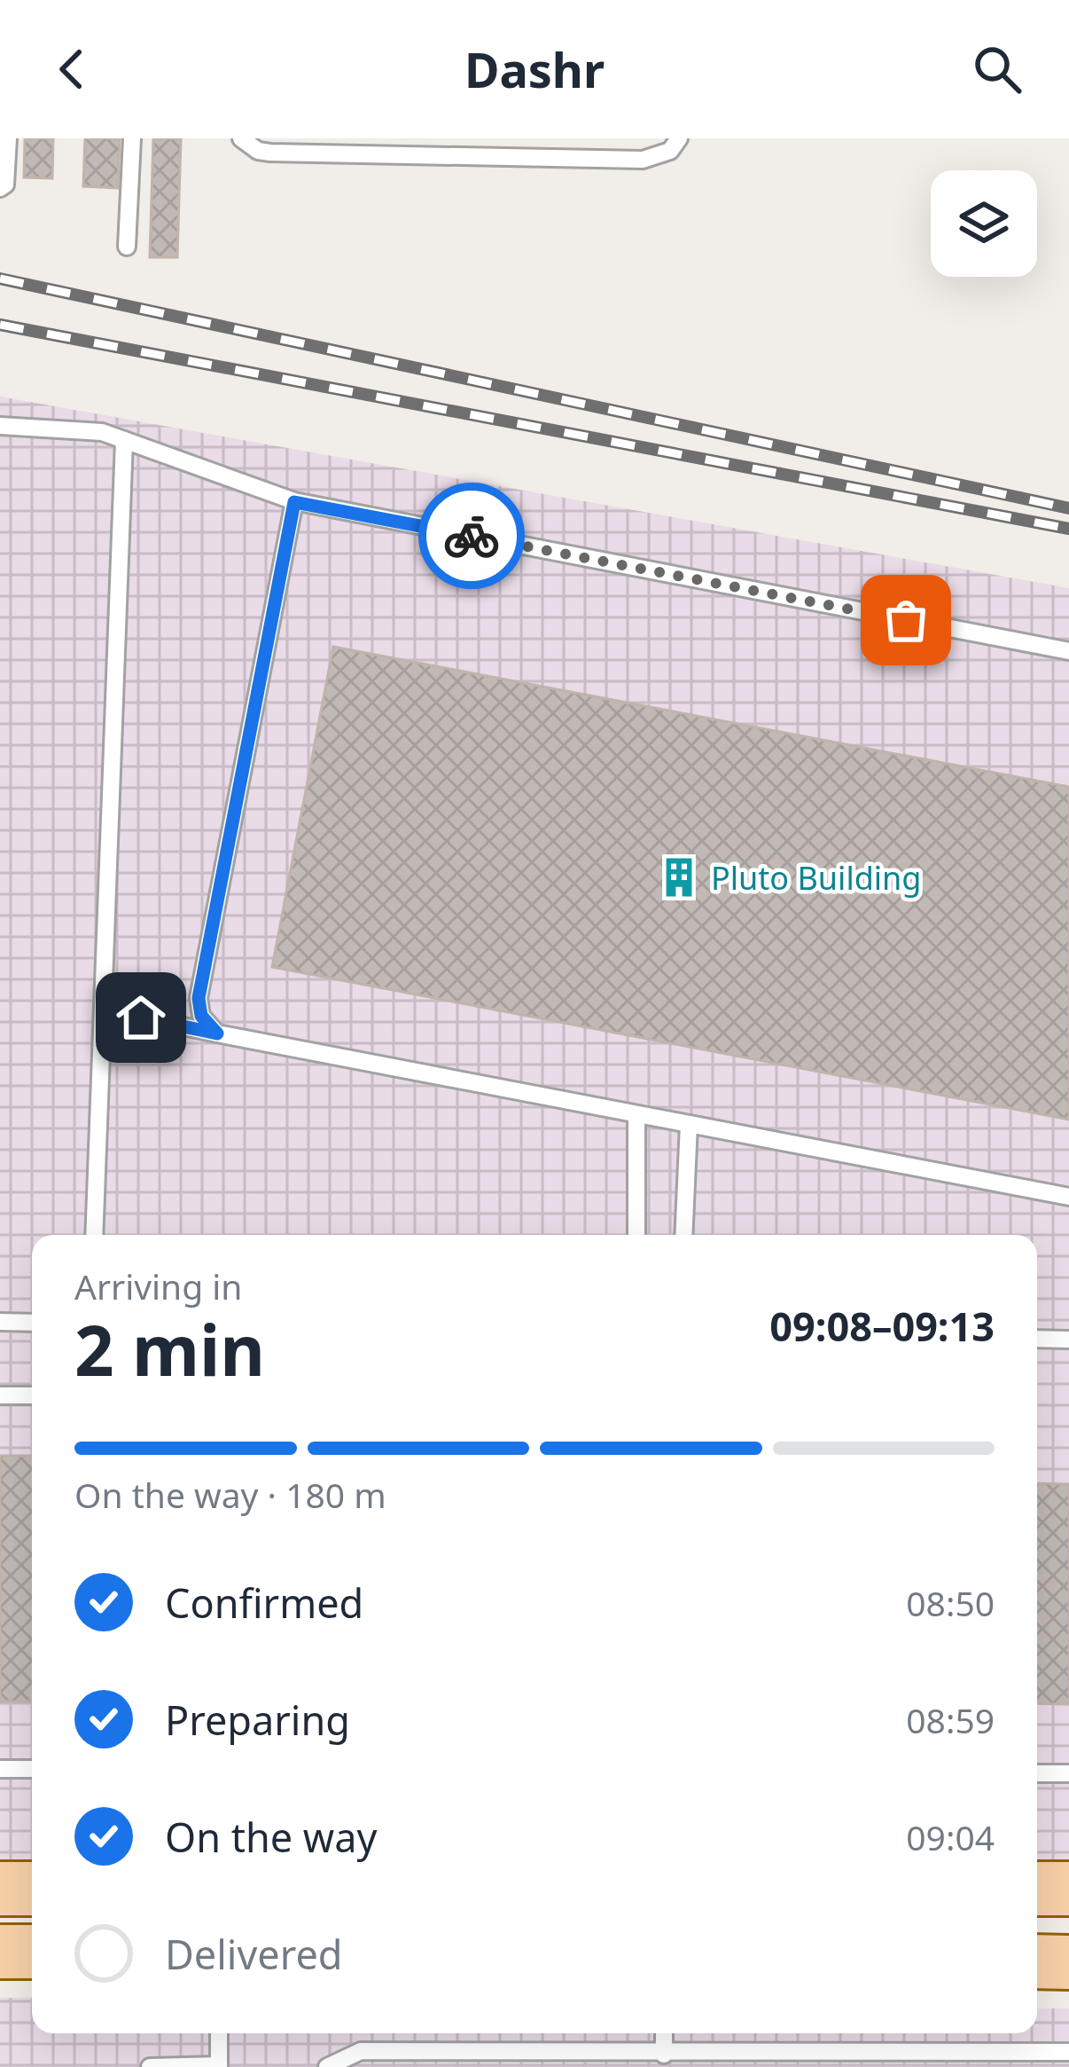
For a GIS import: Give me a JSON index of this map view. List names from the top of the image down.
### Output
{
  "places": {
    "building": ["Pluto Building"]
  },
  "page": {
    "header": "Dashr",
    "heading": ["2 min", "Arriving in", "09:08–09:13"],
    "bar": "On the way · 180 m",
    "list": [
      ["Confirmed", "08:50"],
      ["Preparing", "08:59"],
      ["On the way", "09:04"],
      "Delivered"
    ]
  }
}
